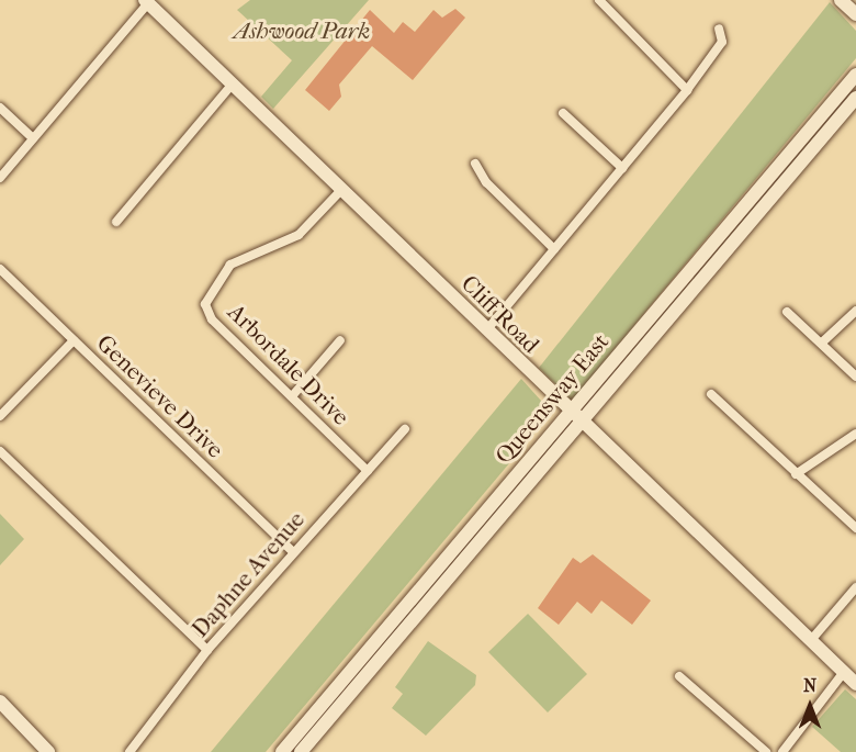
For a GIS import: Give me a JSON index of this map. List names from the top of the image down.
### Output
{
  "streets": {
    "main road": ["Cliff Road", "Queensway East"],
    "street": ["Arbordale Drive", "Genevieve Drive", "Daphne Avenue"]
  },
  "crossings": [
    ["Cliff Road", "Arbordale Drive"],
    ["Cliff Road", "Queensway East"],
    ["Arbordale Drive", "Daphne Avenue"],
    ["Genevieve Drive", "Daphne Avenue"]
  ],
  "parks": ["Ashwood Park"],
  "north": "top"
}
